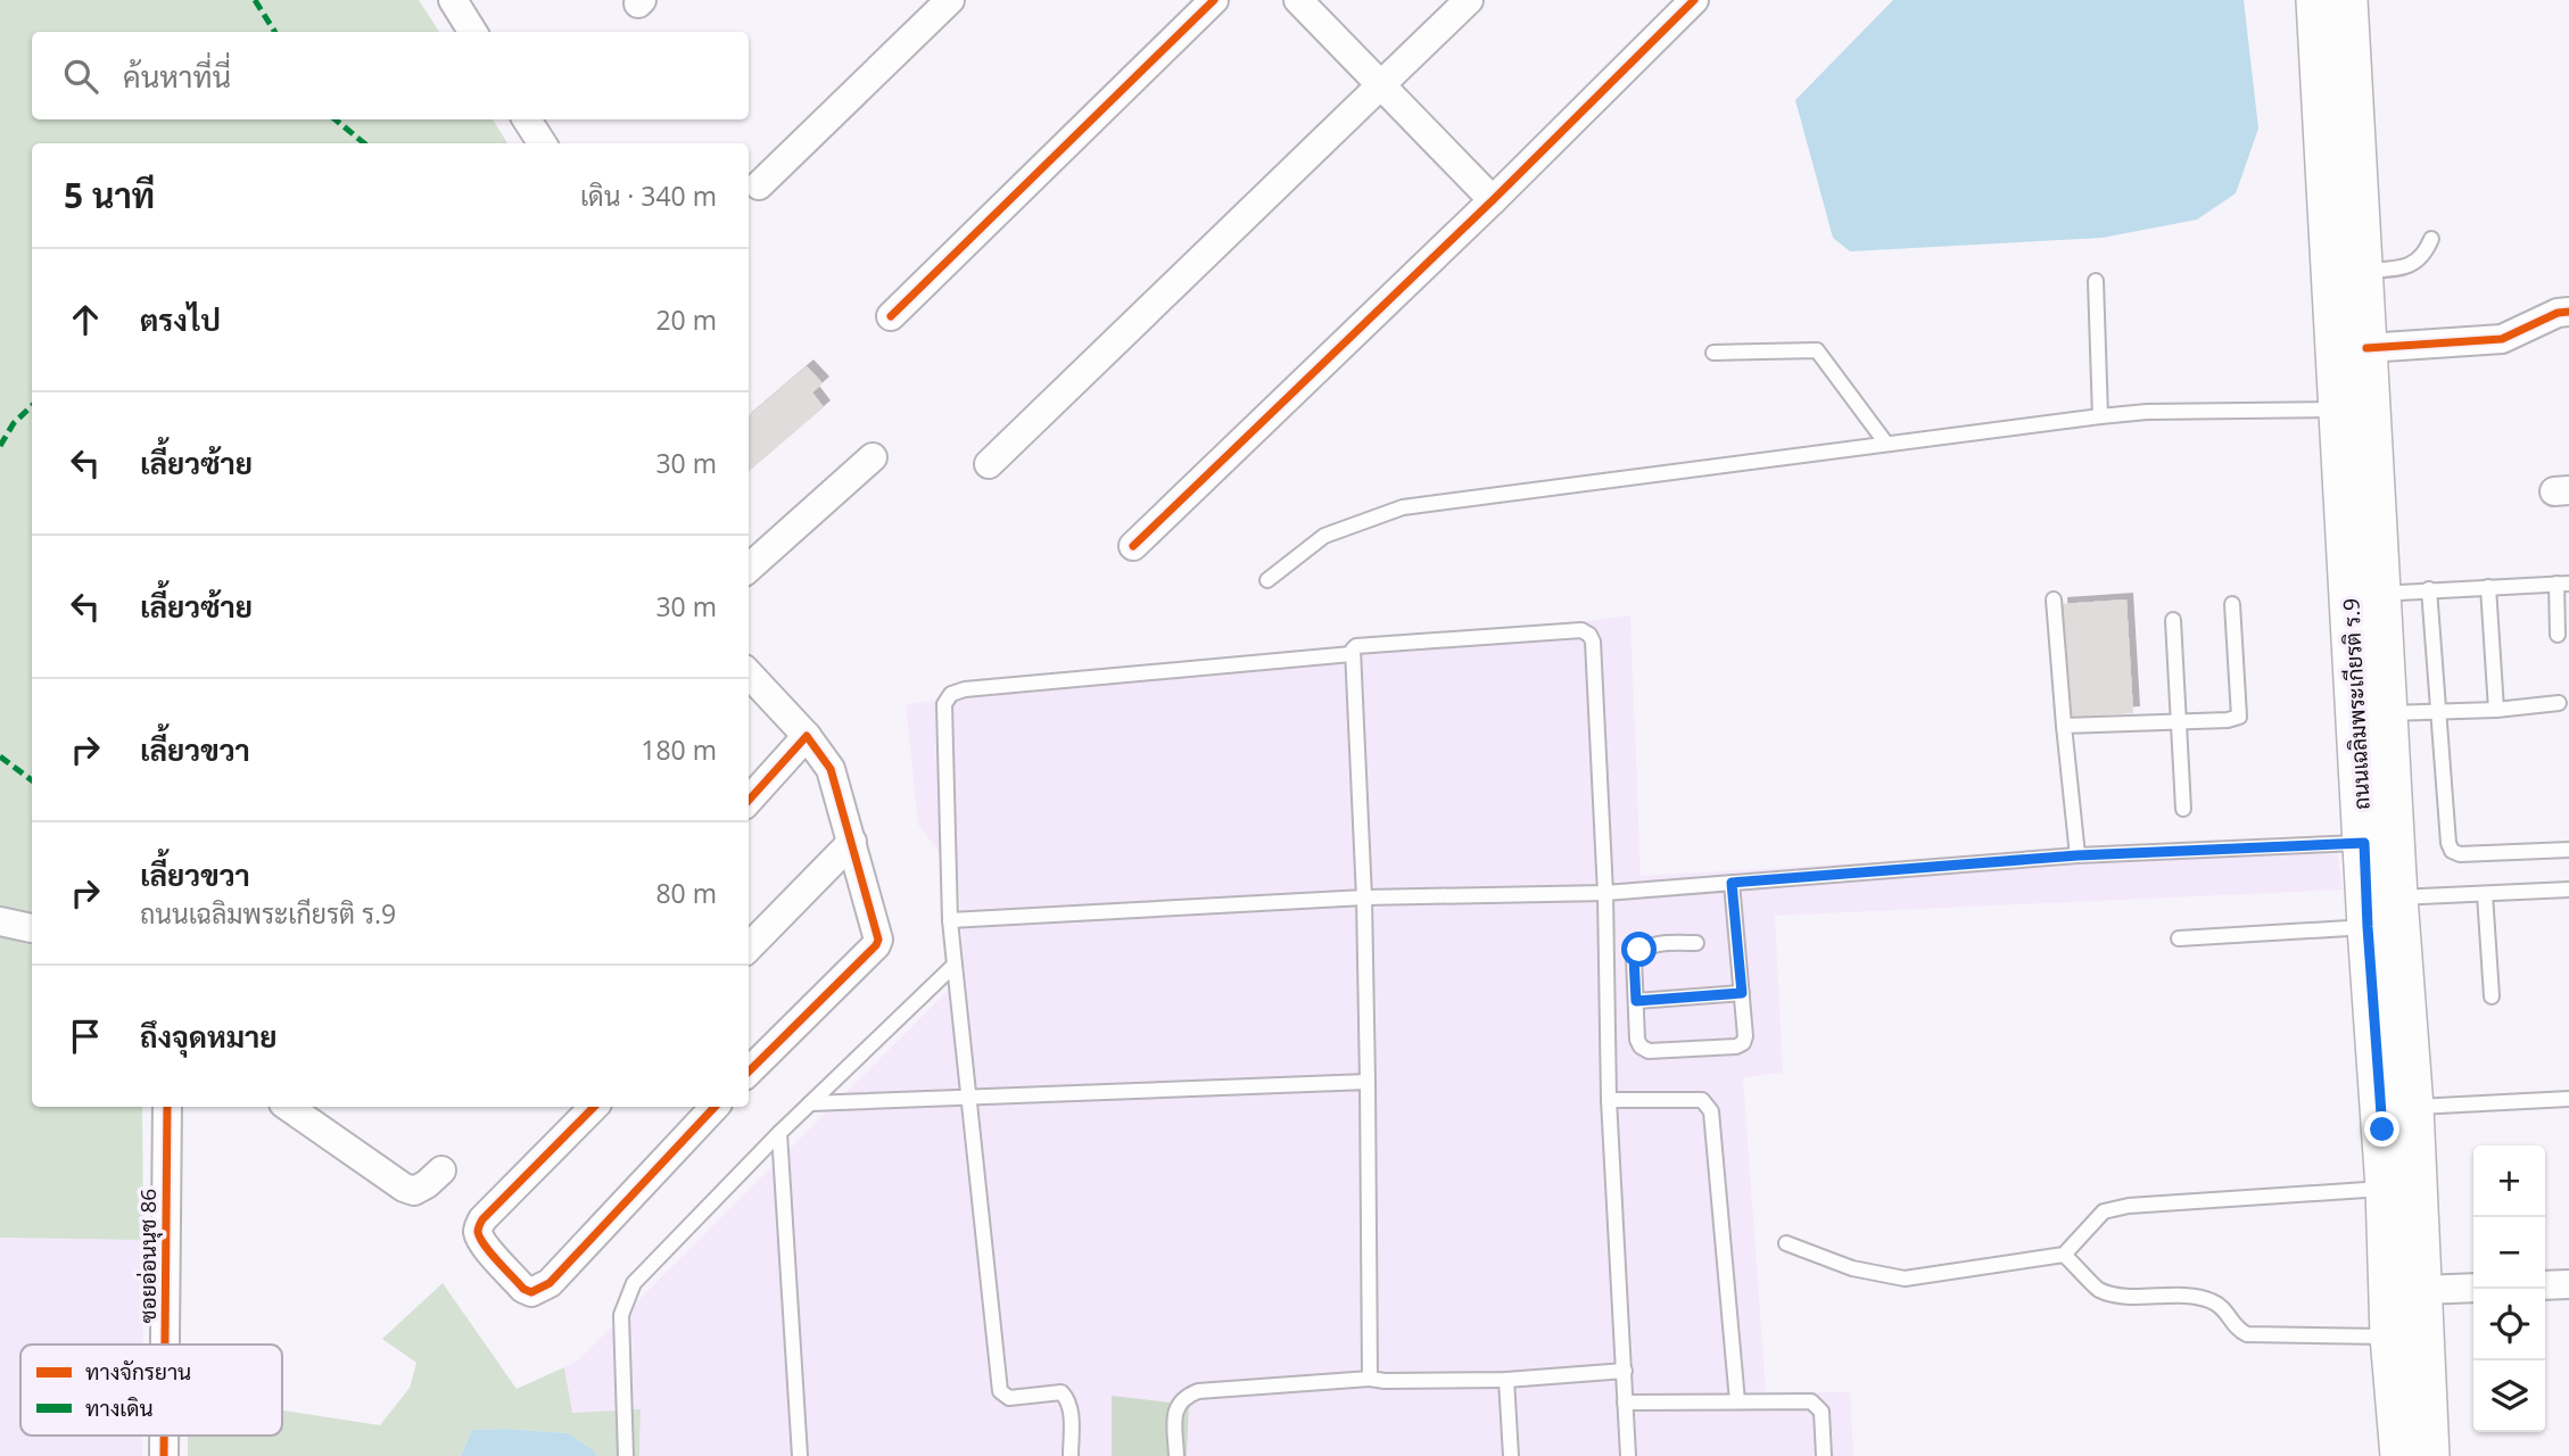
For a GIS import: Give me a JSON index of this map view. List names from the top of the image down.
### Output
{
  "streets": {
    "main road": ["ถนนเฉลิมพระเกียรติ ร.9"],
    "street": ["ซอยอ่อนนุช 86"]
  },
  "legend": ["ทางจักรยาน", "ทางเดิน"],
  "page": {
    "search": "ค้นหาที่นี่",
    "heading": ["5 นาที", "เดิน · 340 m"],
    "list": [
      ["ตรงไป", "20 m"],
      ["เลี้ยวซ้าย", "30 m"],
      ["เลี้ยวซ้าย", "30 m"],
      ["เลี้ยวขวา", "180 m"],
      ["เลี้ยวขวา", "ถนนเฉลิมพระเกียรติ ร.9", "80 m"],
      "ถึงจุดหมาย"
    ],
    "map_buttons": ["+", "−"]
  }
}
